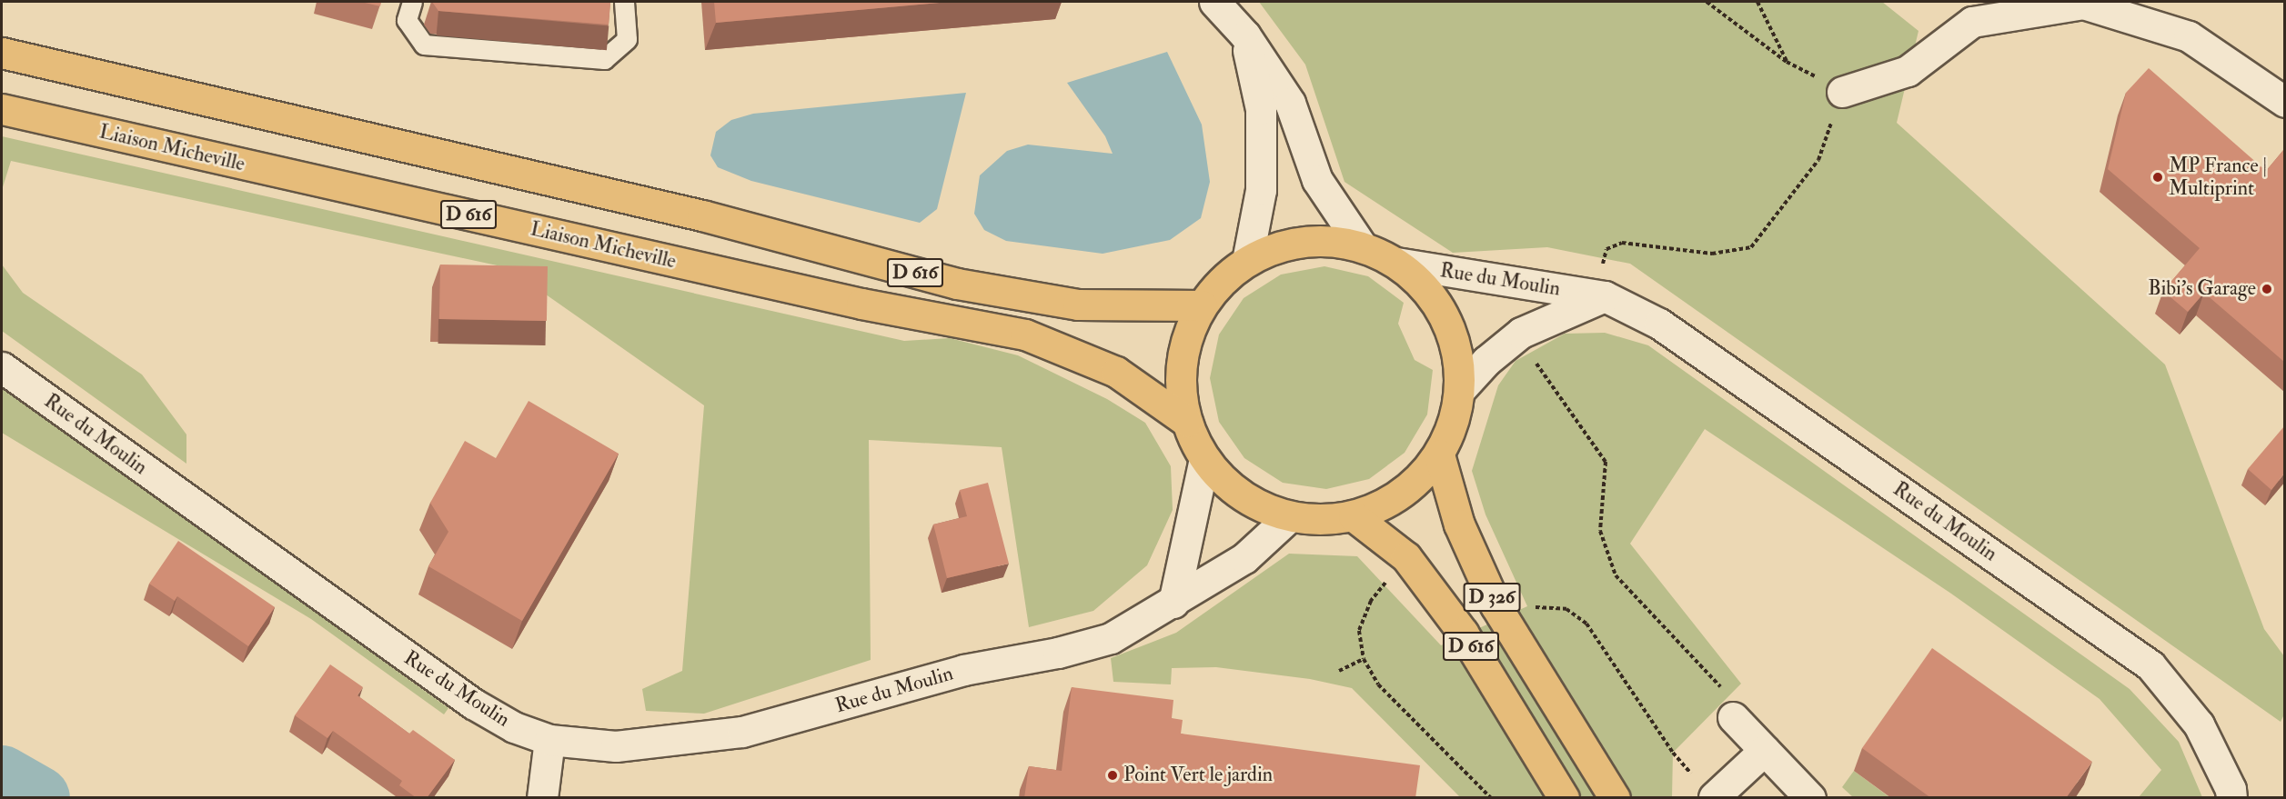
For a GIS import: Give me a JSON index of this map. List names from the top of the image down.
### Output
{
  "streets": {
    "main road": ["Liaison Micheville", "D 616", "D 326"],
    "street": ["Rue du Moulin"]
  },
  "places": ["MP France | Multiprint", "Bibi's Garage", "Point Vert le jardin"]
}
